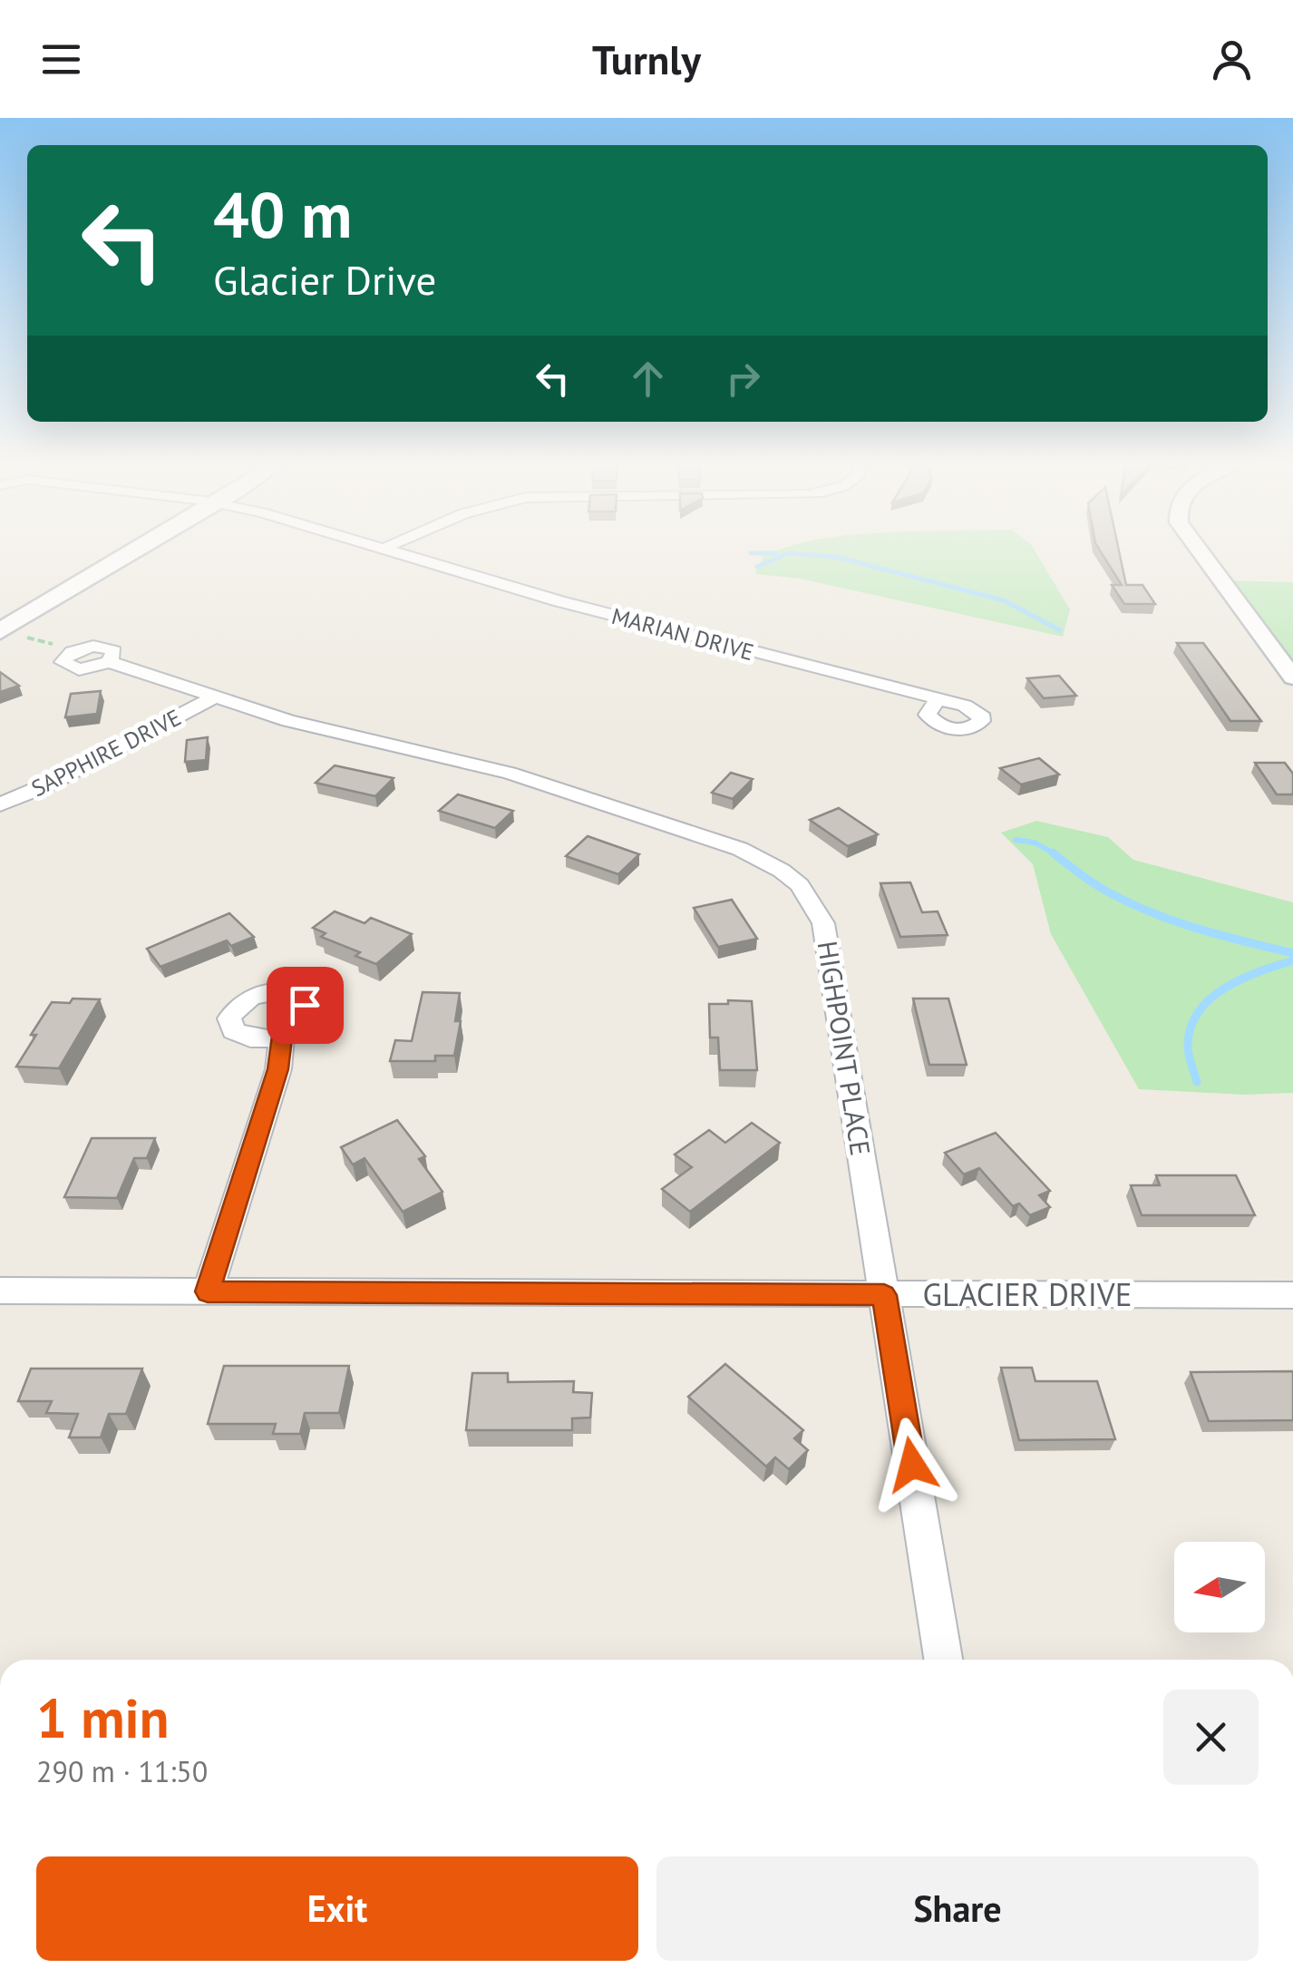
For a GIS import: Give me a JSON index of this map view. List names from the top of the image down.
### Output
{
  "streets": {
    "street": [
      "MARIAN DRIVE",
      "SAPPHIRE DRIVE",
      "HIGHPOINT PLACE",
      "GLACIER DRIVE"
    ]
  },
  "crossings": [
    ["SAPPHIRE DRIVE", "HIGHPOINT PLACE"],
    ["HIGHPOINT PLACE", "GLACIER DRIVE"]
  ],
  "north": "left",
  "page": {
    "header": "Turnly",
    "turn": ["40 m", "Glacier Drive"],
    "heading": ["1 min", "290 m · 11:50"],
    "buttons": ["Exit", "Share"]
  }
}
